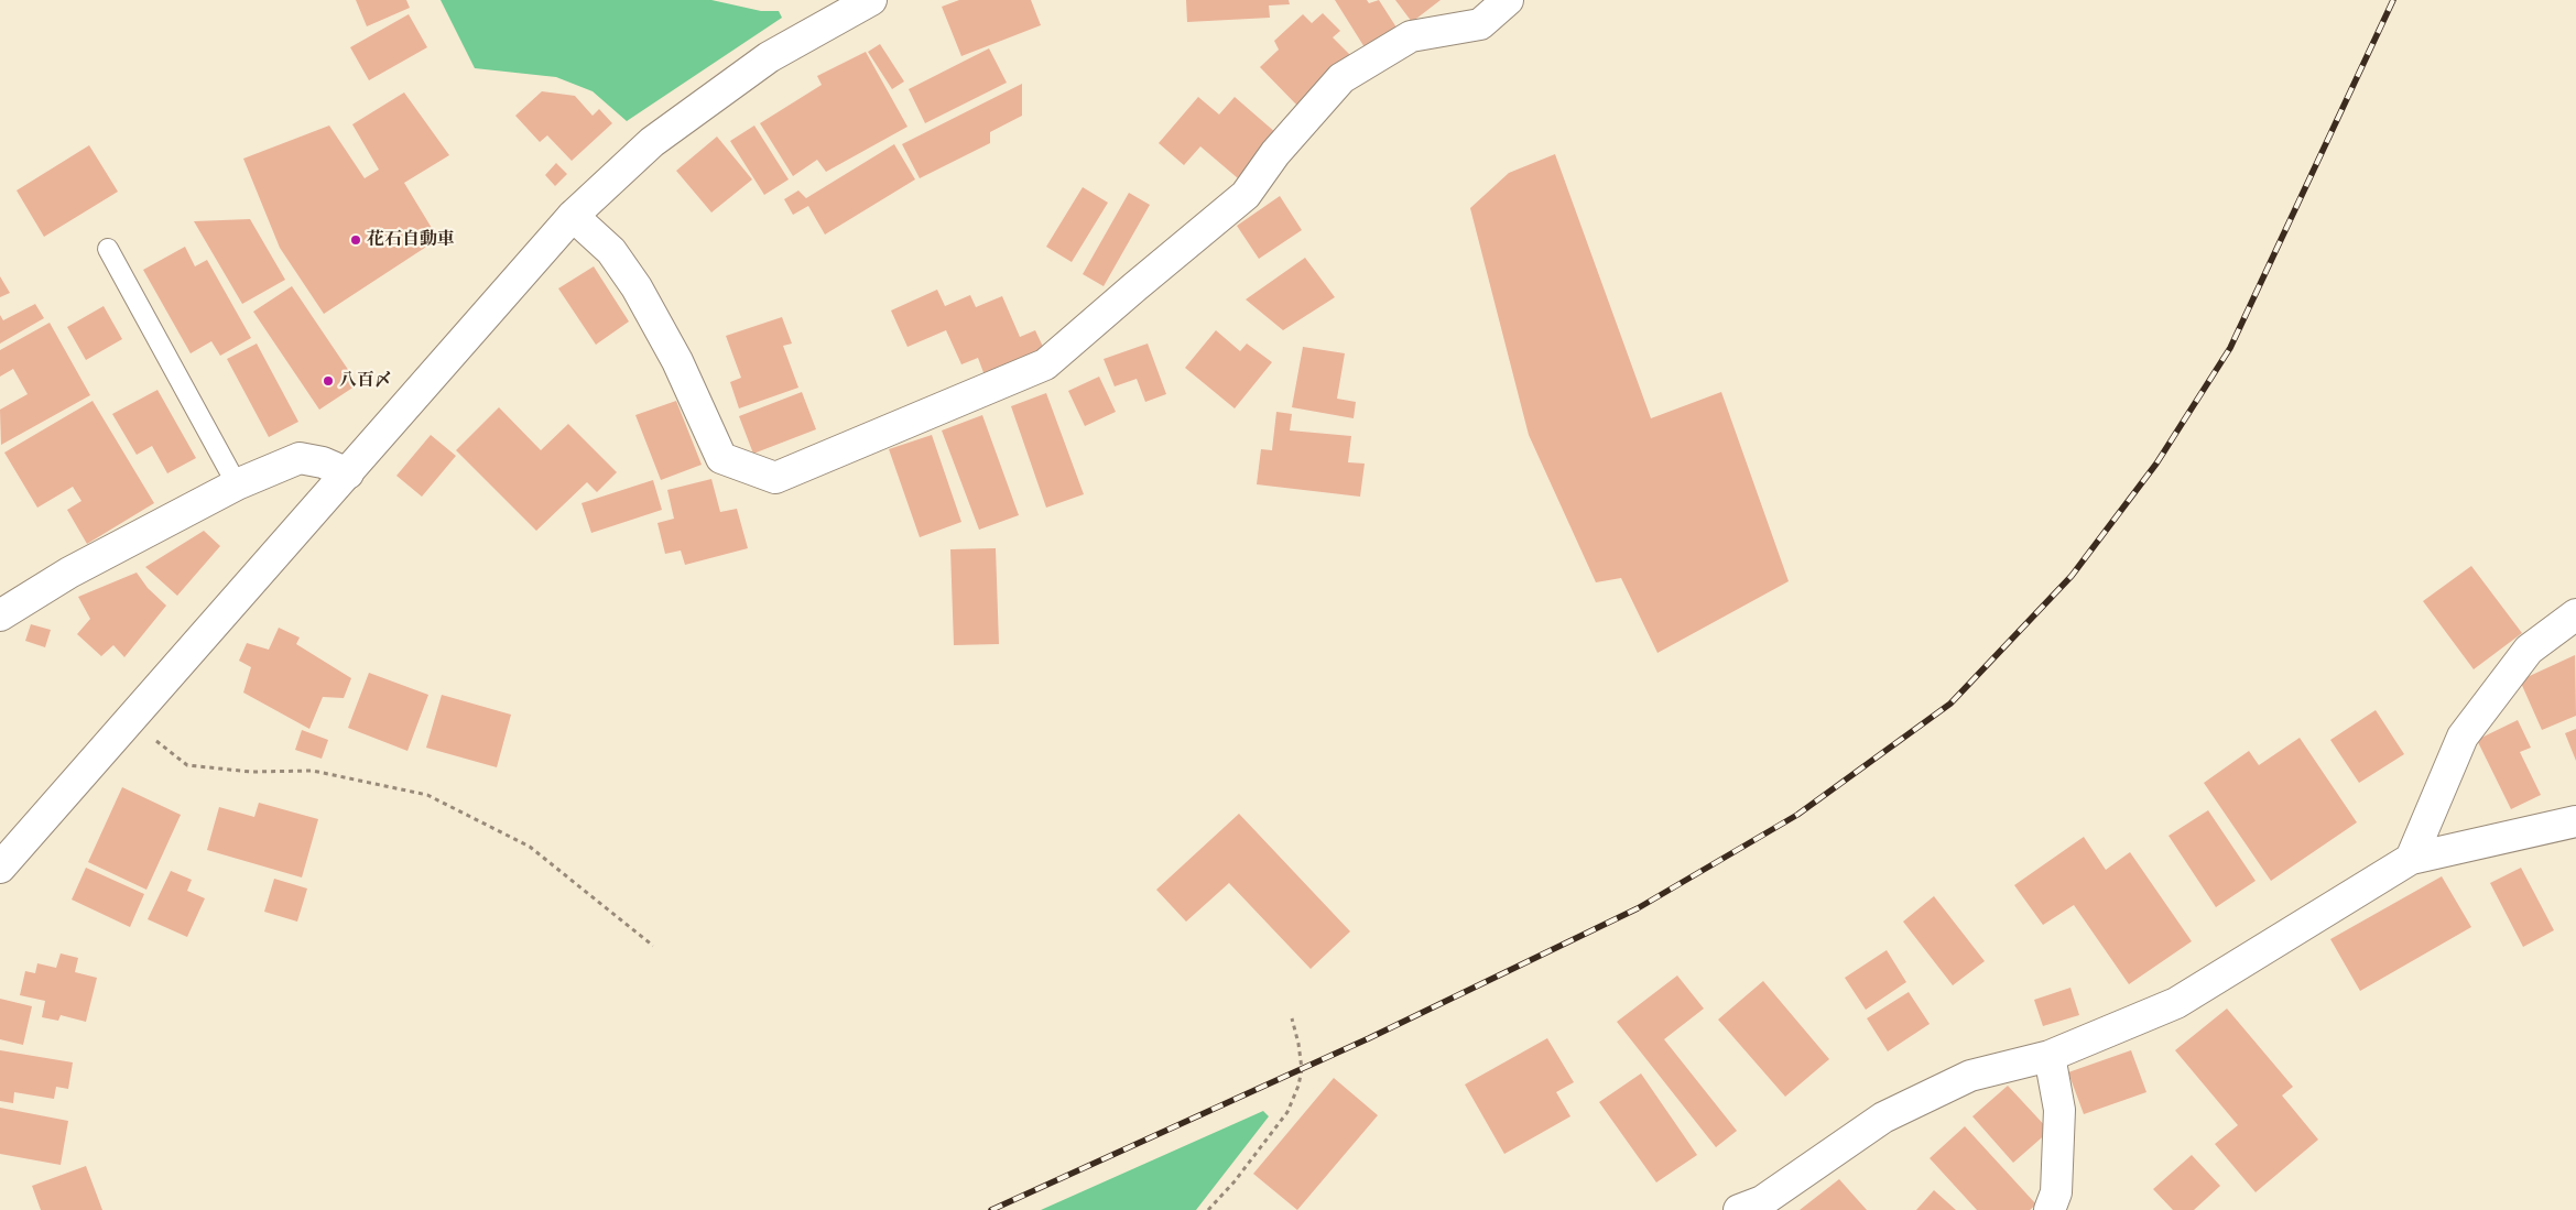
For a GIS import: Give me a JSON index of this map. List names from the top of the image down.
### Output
{
  "places": ["花石自動車", "八百〆"]
}
